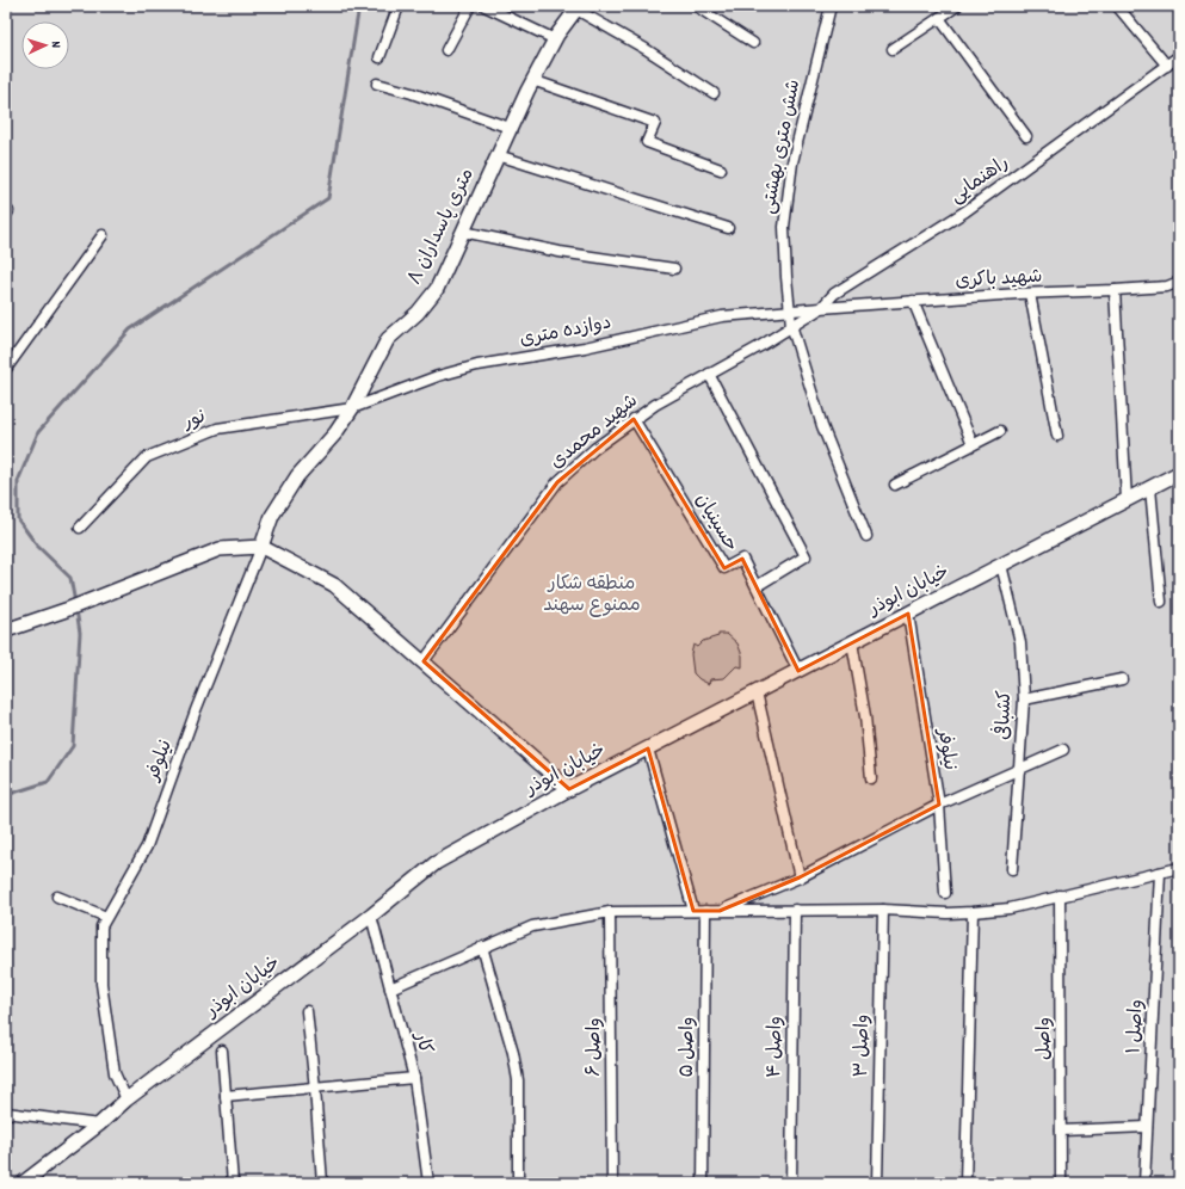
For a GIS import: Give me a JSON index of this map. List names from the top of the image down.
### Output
{
  "streets": {
    "main road": ["۸ متری پاسداران", "خیابان ابوذر"],
    "street": [
      "شش متری بهشتی",
      "راهنمایی",
      "شهید باکری",
      "دوازده متری",
      "نور",
      "شهید محمدی",
      "حسینیان",
      "کشبافی",
      "نیلوفر",
      "واصل ۱",
      "واصل",
      "کار",
      "واصل ۳",
      "واصل ۶",
      "واصل ۵",
      "واصل ۴"
    ]
  },
  "crossings": [
    ["شش متری بهشتی", "دوازده متری"],
    ["شش متری بهشتی", "شهید محمدی"],
    ["راهنمایی", "شهید باکری"],
    ["راهنمایی", "شهید محمدی"],
    ["۸ متری پاسداران", "دوازده متری"],
    ["۸ متری پاسداران", "نور"],
    ["۸ متری پاسداران", "نیلوفر"],
    ["شهید باکری", "شهید محمدی"],
    ["دوازده متری", "نور"],
    ["شهید محمدی", "حسینیان"],
    ["حسینیان", "خیابان ابوذر"],
    ["خیابان ابوذر", "کشبافی"],
    ["خیابان ابوذر", "نیلوفر"],
    ["خیابان ابوذر", "کار"]
  ],
  "parks": ["منطقه شکار ممنوع سهند"],
  "north": "right"
}
